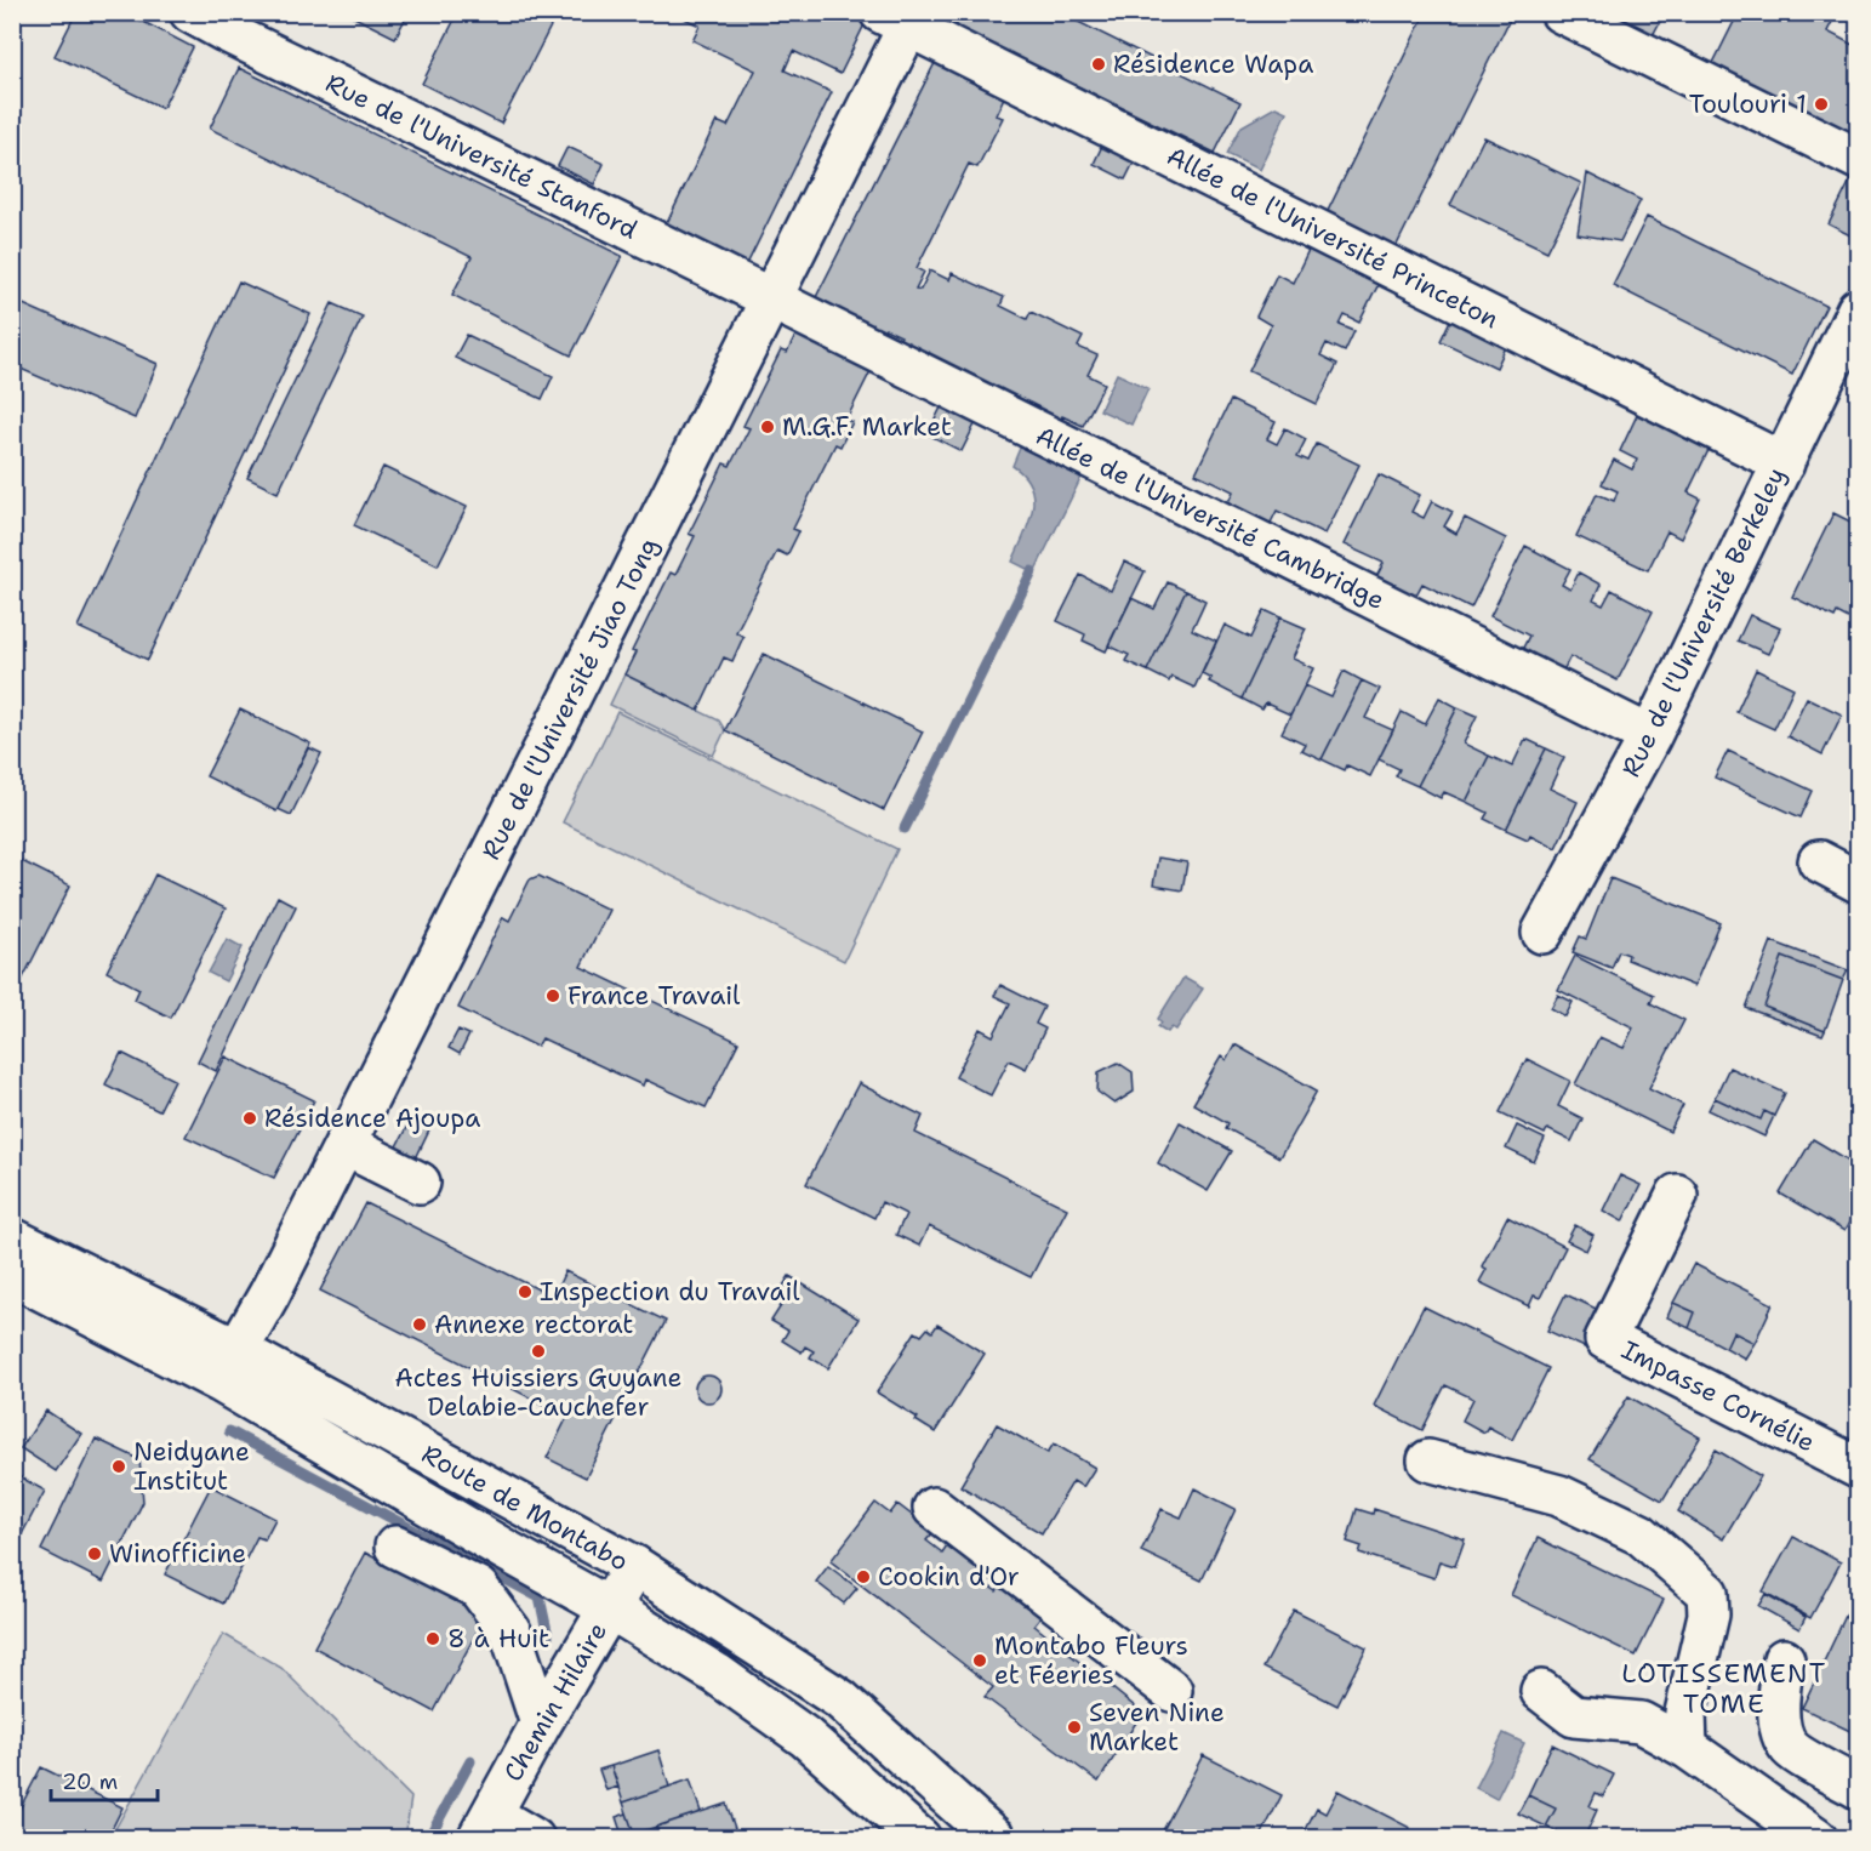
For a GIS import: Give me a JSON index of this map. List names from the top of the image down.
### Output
{
  "streets": {
    "street": [
      "Rue de l'Université Stanford",
      "Allée de l'Université Princeton",
      "Allée de l'Université Cambridge",
      "Rue de l'Université Berkeley",
      "Rue de l'Université Jiao Tong",
      "Impasse Cornélie",
      "Route de Montabo",
      "Chemin Hilaire"
    ]
  },
  "crossings": [
    ["Rue de l'Université Stanford", "Allée de l'Université Cambridge"],
    ["Rue de l'Université Stanford", "Rue de l'Université Jiao Tong"],
    ["Allée de l'Université Princeton", "Rue de l'Université Berkeley"],
    ["Allée de l'Université Princeton", "Rue de l'Université Jiao Tong"],
    ["Allée de l'Université Cambridge", "Rue de l'Université Berkeley"],
    ["Allée de l'Université Cambridge", "Rue de l'Université Jiao Tong"],
    ["Rue de l'Université Jiao Tong", "Route de Montabo"],
    ["Route de Montabo", "Chemin Hilaire"]
  ],
  "districts": ["LOTISSEMENT TOME"],
  "places": [
    "Résidence Wapa",
    "Toulouri 1",
    "M.G.F. Market",
    "France Travail",
    "Résidence Ajoupa",
    "Inspection du Travail",
    "Annexe rectorat",
    "Actes Huissiers Guyane Delabie-Cauchefer",
    "Neidyane Institut",
    "Winofficine",
    "Cookin d'Or",
    "8 à Huit",
    "Montabo Fleurs et Féeries",
    "Seven Nine Market"
  ],
  "scale_bar": "20 m"
}
